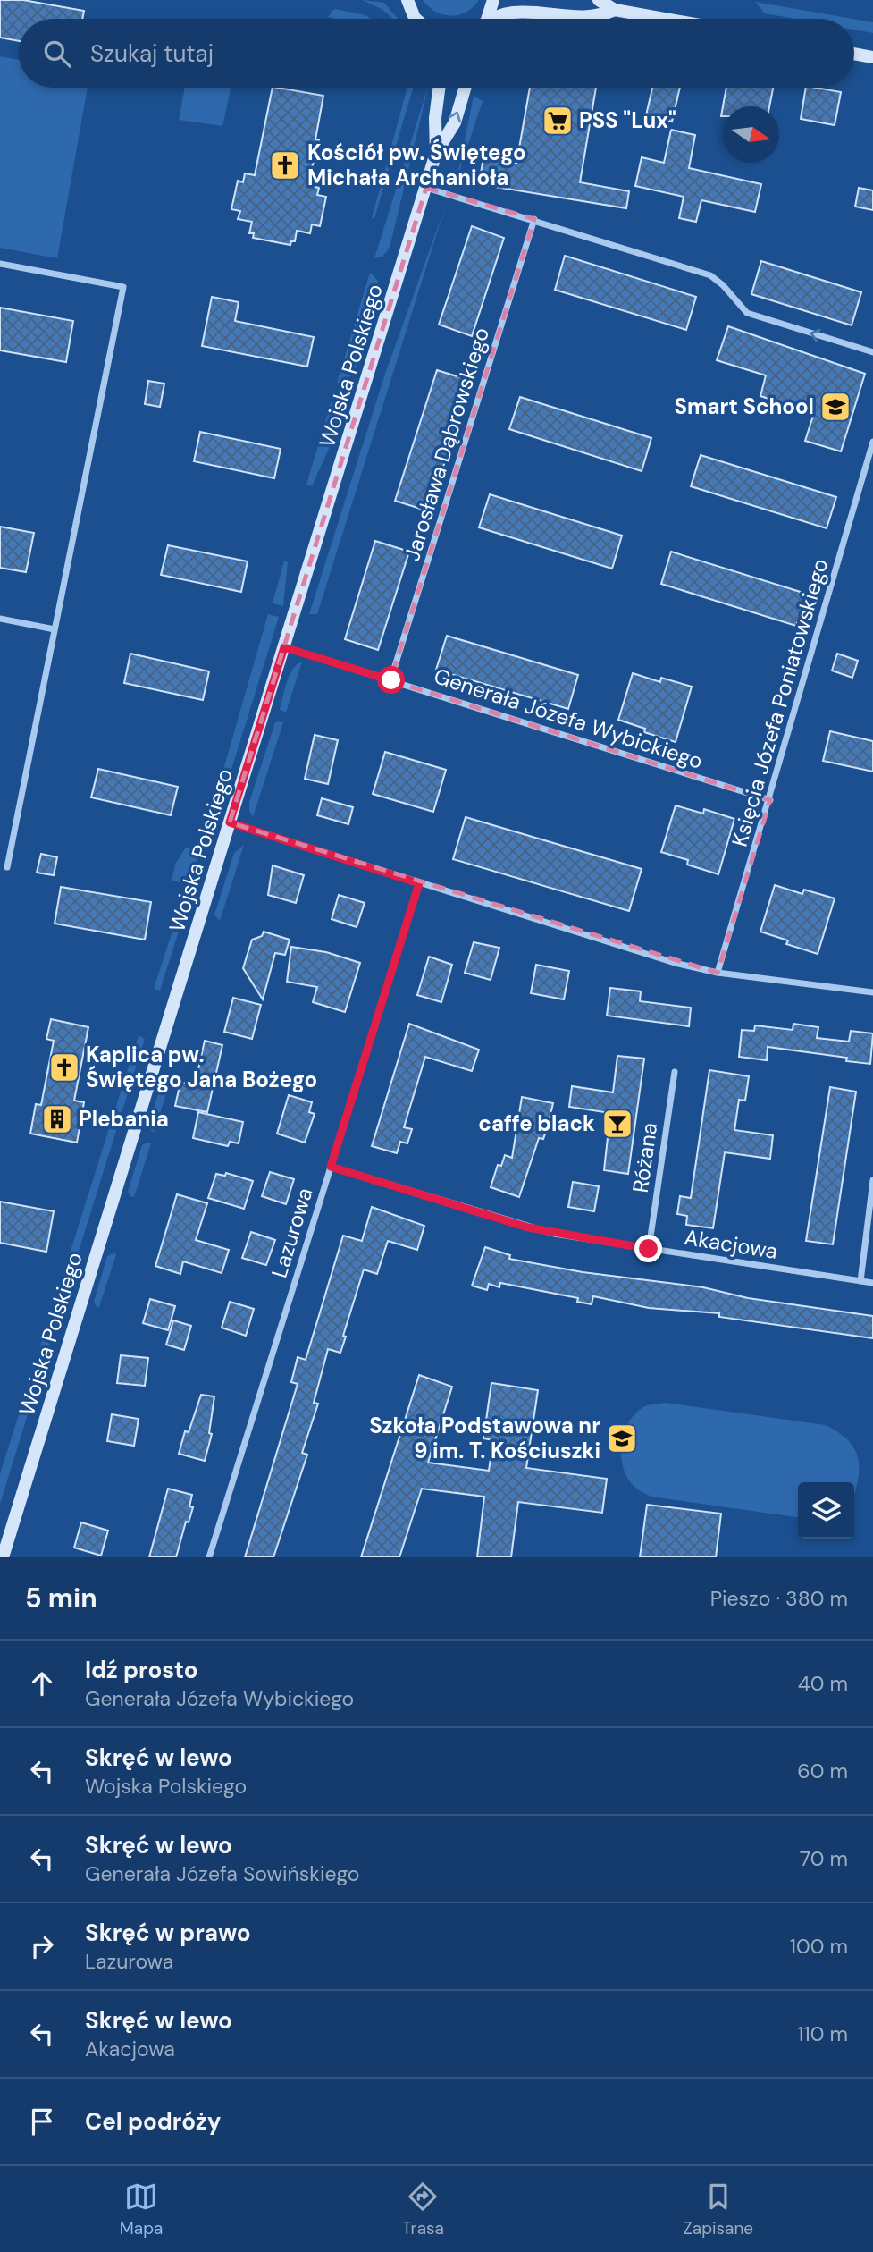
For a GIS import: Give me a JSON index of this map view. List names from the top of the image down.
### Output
{
  "streets": {
    "street": [
      "Wojska Polskiego",
      "Jarosława Dąbrowskiego",
      "Księcia Józefa Poniatowskiego",
      "Generała Józefa Wybickiego",
      "Różana",
      "Lazurowa",
      "Akacjowa"
    ]
  },
  "crossings": [
    ["Wojska Polskiego", "Generała Józefa Wybickiego"],
    ["Jarosława Dąbrowskiego", "Generała Józefa Wybickiego"],
    ["Księcia Józefa Poniatowskiego", "Generała Józefa Wybickiego"],
    ["Różana", "Akacjowa"],
    ["Lazurowa", "Akacjowa"]
  ],
  "places": {
    "supermarket": ["PSS \"Lux\""],
    "church": ["Kościół pw. Świętego Michała Archanioła", "Kaplica pw. Świętego Jana Bożego"],
    "school or university": ["Smart School", "Szkoła Podstawowa nr 9 im. T. Kościuszki"],
    "building": ["Plebania"],
    "bar": ["caffe black"]
  },
  "north": "right",
  "page": {
    "search": "Szukaj tutaj",
    "heading": ["5 min", "Pieszo · 380 m"],
    "list": [
      ["Idź prosto", "Generała Józefa Wybickiego", "40 m"],
      ["Skręć w lewo", "Wojska Polskiego", "60 m"],
      ["Skręć w lewo", "Generała Józefa Sowińskiego", "70 m"],
      ["Skręć w prawo", "Lazurowa", "100 m"],
      ["Skręć w lewo", "Akacjowa", "110 m"],
      "Cel podróży"
    ],
    "nav": ["Mapa", "Trasa", "Zapisane"]
  }
}
